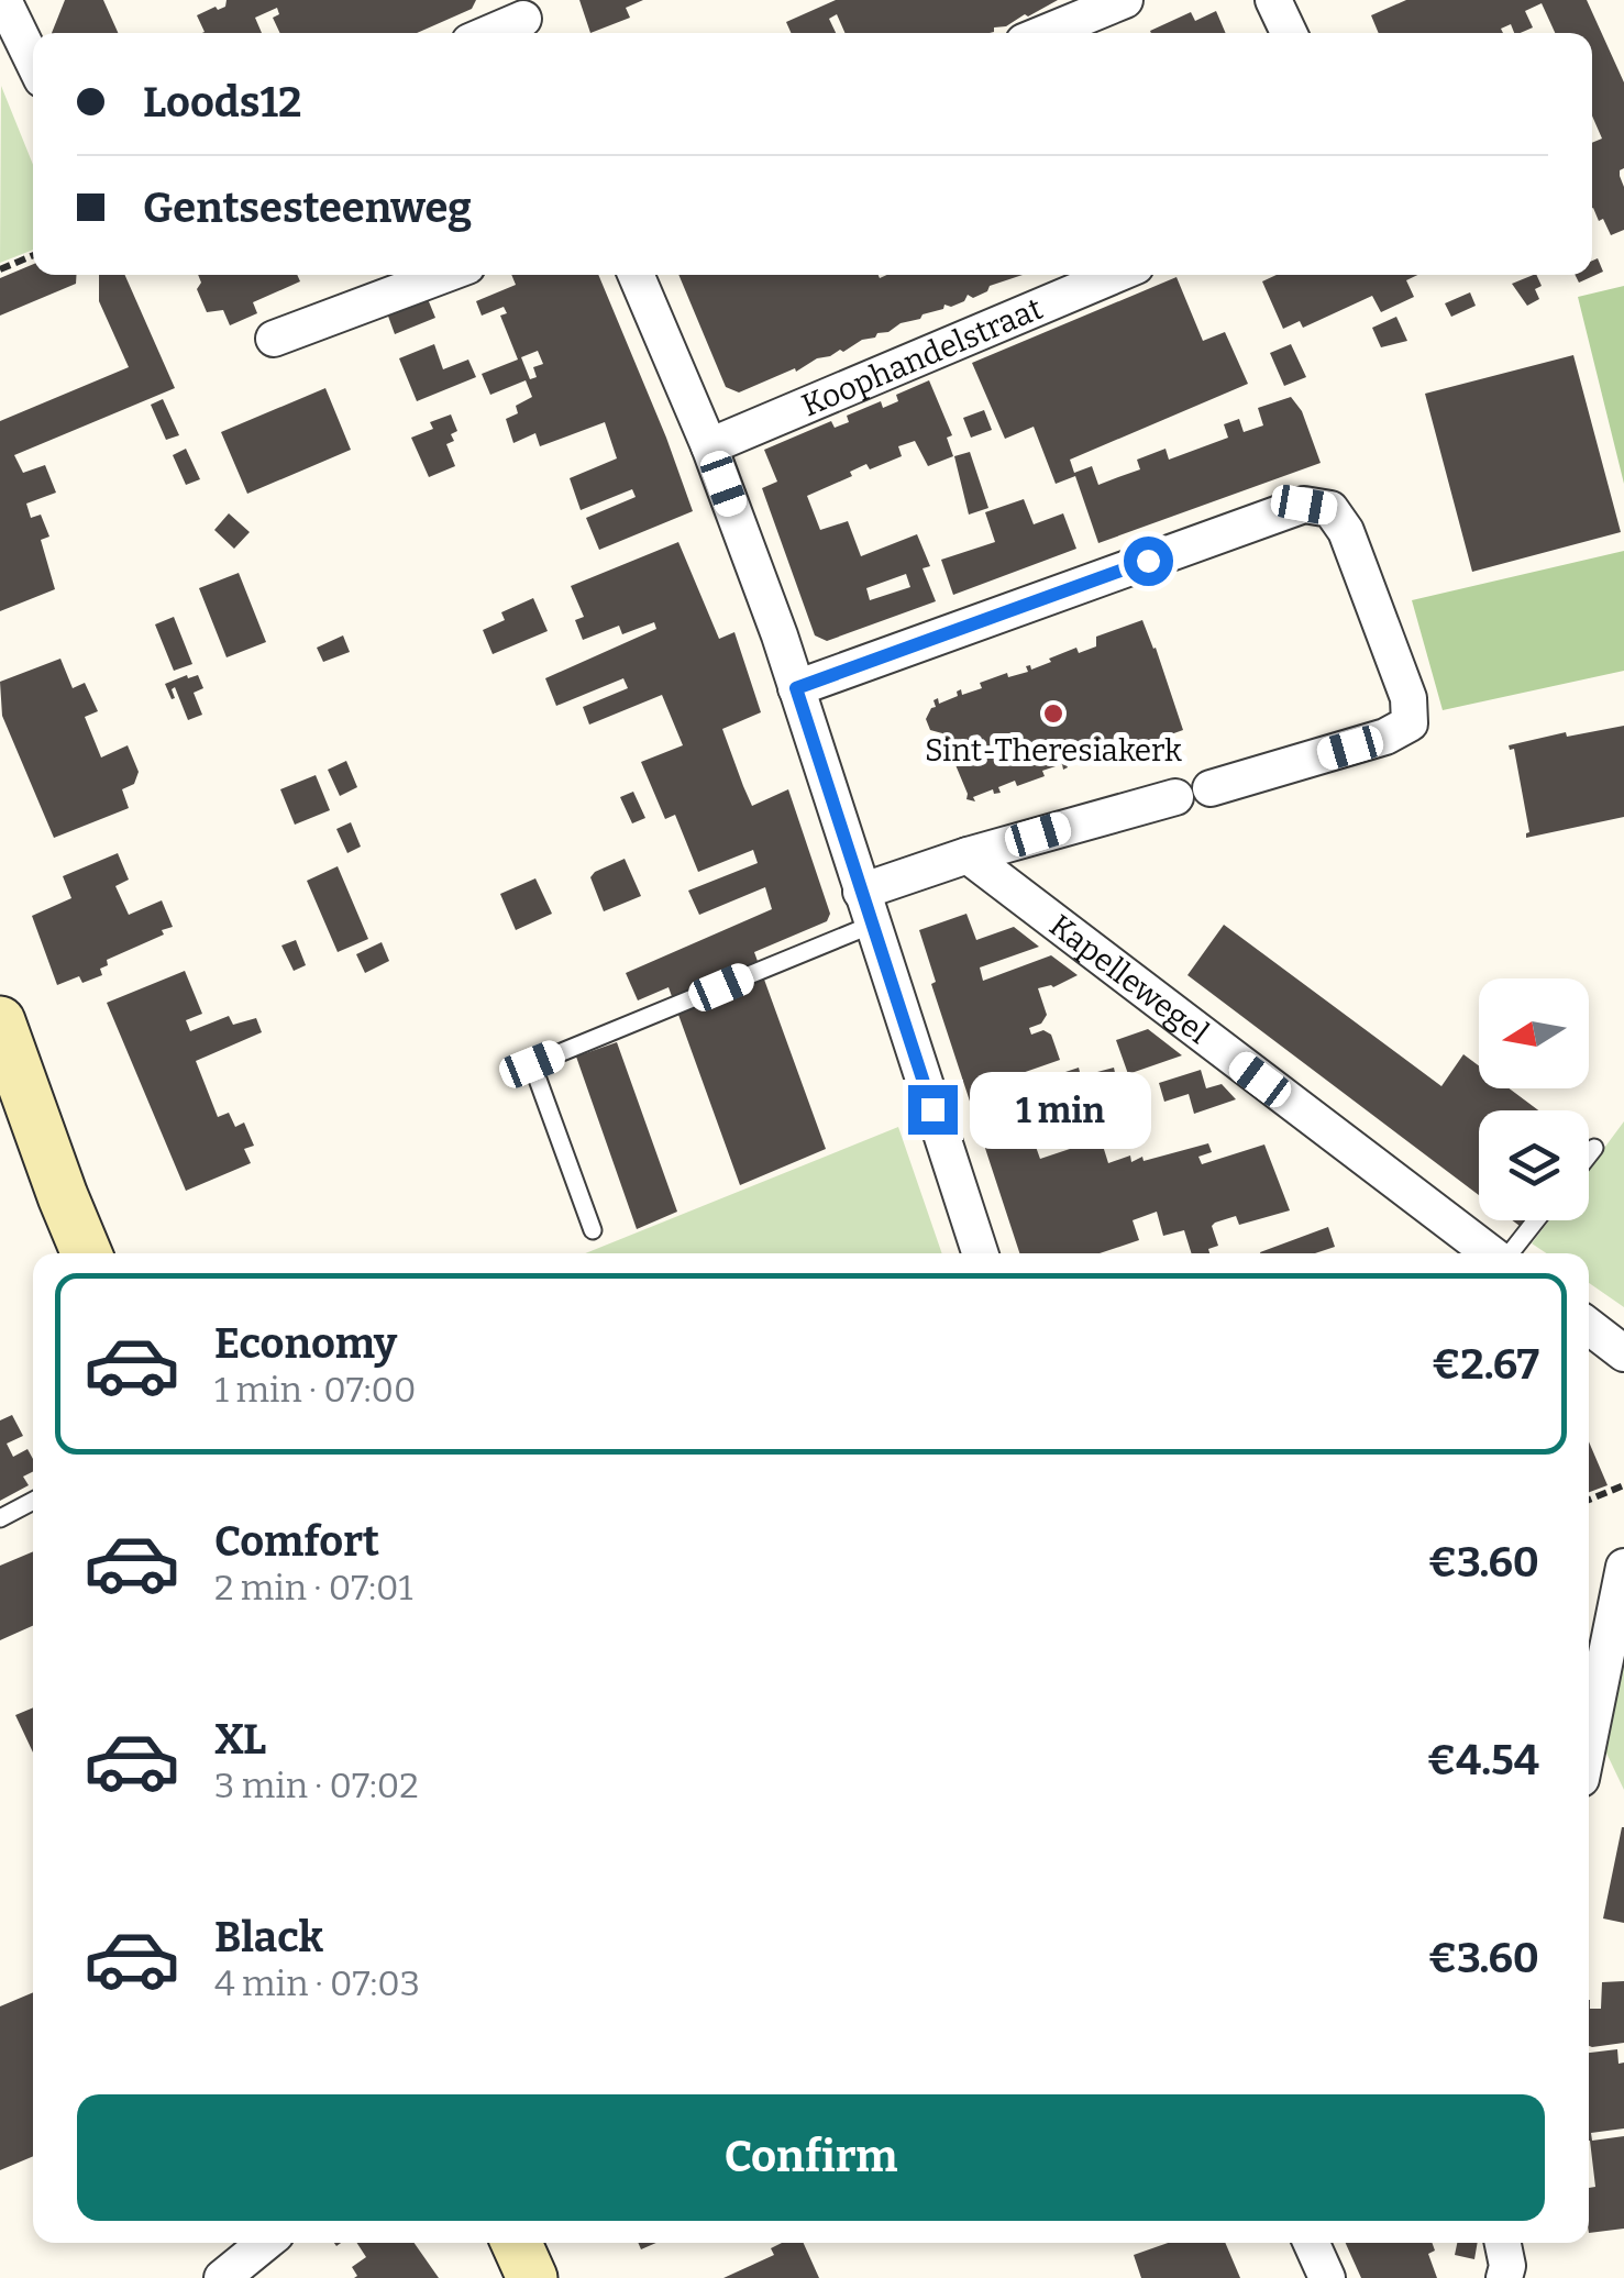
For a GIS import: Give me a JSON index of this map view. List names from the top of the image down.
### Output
{
  "streets": {
    "street": ["Koophandelstraat", "Kapellewegel"]
  },
  "places": ["Sint-Theresiakerk"],
  "north": "left",
  "page": {
    "banner": ["Loods12", "Gentsesteenweg"],
    "bubble": "1 min",
    "list": [
      {
        "name": "Economy",
        "note": "1 min · 07:00",
        "value": "€2.67"
      },
      {
        "name": "Comfort",
        "note": "2 min · 07:01",
        "value": "€3.60"
      },
      {
        "name": "XL",
        "note": "3 min · 07:02",
        "value": "€4.54"
      },
      {
        "name": "Black",
        "note": "4 min · 07:03",
        "value": "€3.60"
      }
    ],
    "buttons": "Confirm"
  }
}
